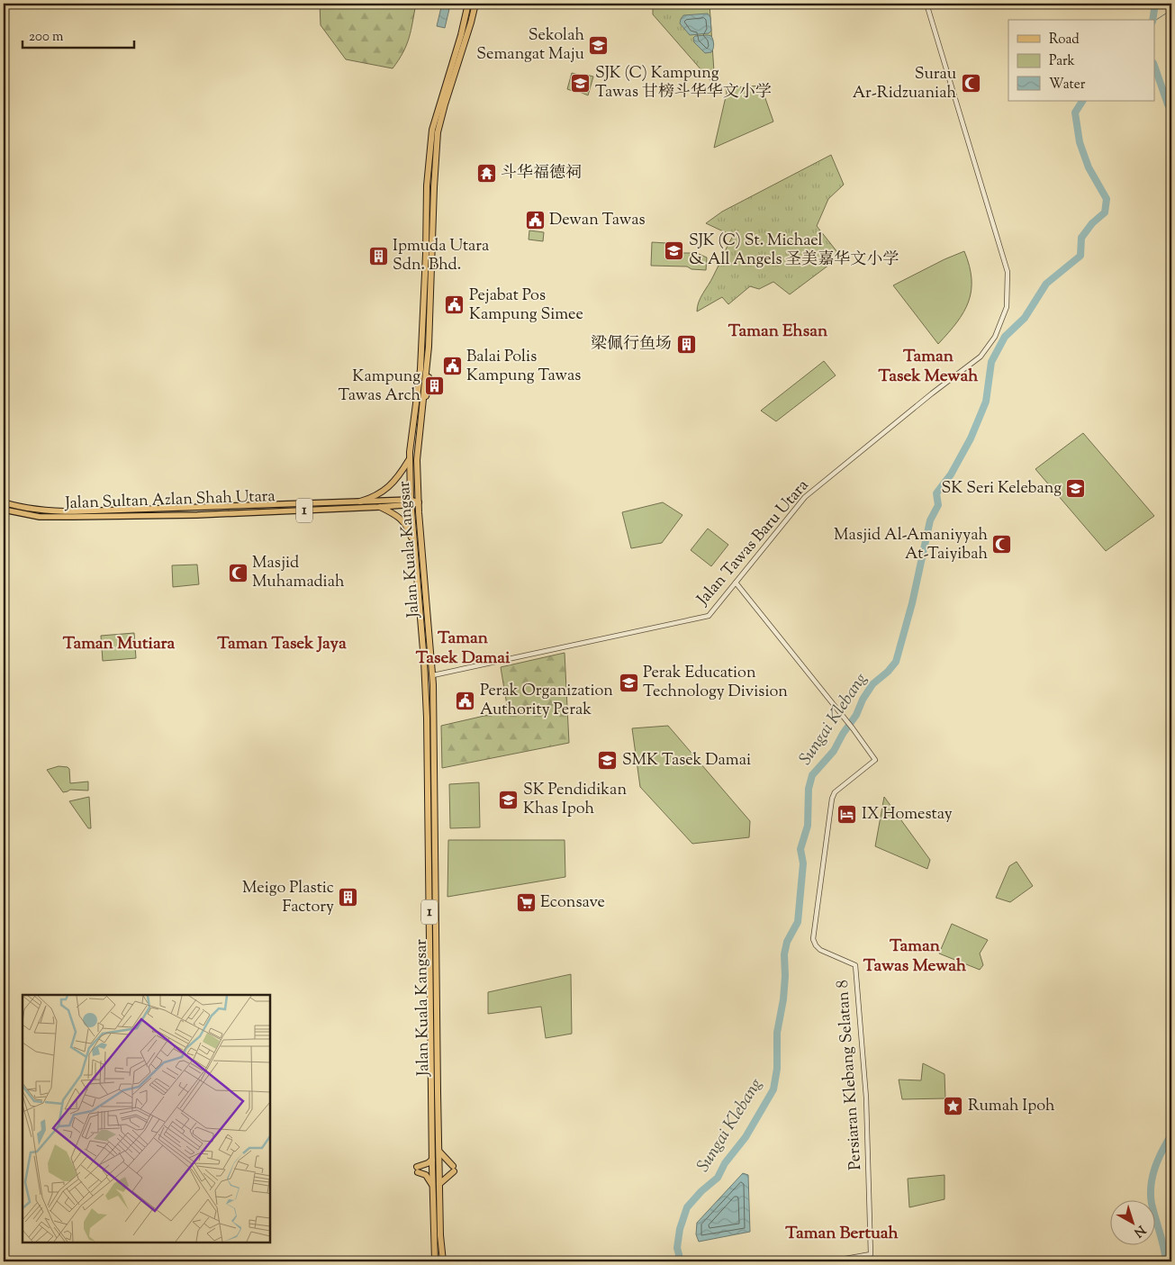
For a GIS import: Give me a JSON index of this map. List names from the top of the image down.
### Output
{
  "streets": {
    "highway": ["1", "Jalan Kuala Kangsar"],
    "main road": ["Jalan Sultan Azlan Shah Utara"],
    "street": ["Jalan Tawas Baru Utara", "Persiaran Klebang Selatan 8"]
  },
  "crossings": [
    ["Jalan Sultan Azlan Shah Utara", "Jalan Kuala Kangsar"],
    ["Jalan Tawas Baru Utara", "Jalan Kuala Kangsar"],
    ["Jalan Tawas Baru Utara", "Persiaran Klebang Selatan 8"]
  ],
  "districts": [
    "Taman Ehsan",
    "Taman Tasek Mewah",
    "Taman Tasek Damai",
    "Taman Mutiara",
    "Taman Tasek Jaya",
    "Taman Tawas Mewah",
    "Taman Bertuah"
  ],
  "water": ["Sungai Klebang"],
  "places": {
    "school or university": [
      "Sekolah Semangat Maju",
      "SJK (C) Kampung Tawas 甘榜斗华华文小学",
      "SJK (C) St. Michael & All Angels 圣美嘉华文小学",
      "SK Seri Kelebang",
      "Perak Education Technology Division",
      "SMK Tasek Damai",
      "SK Pendidikan Khas Ipoh"
    ],
    "mosque": ["Surau Ar-Ridzuaniah", "Masjid Al-Amaniyyah At-Taiyibah", "Masjid Muhamadiah"],
    "temple": ["斗华福德祠"],
    "public building": [
      "Dewan Tawas",
      "Pejabat Pos Kampung Simee",
      "Balai Polis Kampung Tawas",
      "Perak Organization Authority Perak"
    ],
    "building": [
      "Ipmuda Utara Sdn. Bhd.",
      "梁佩行鱼场",
      "Kampung Tawas Arch",
      "Meigo Plastic Factory"
    ],
    "hotel": ["IX Homestay"],
    "supermarket": ["Econsave"],
    "place": ["Rumah Ipoh"]
  },
  "legend": ["Road", "Park", "Water"],
  "scale_bar": "200 m",
  "north": "bottom right"
}
